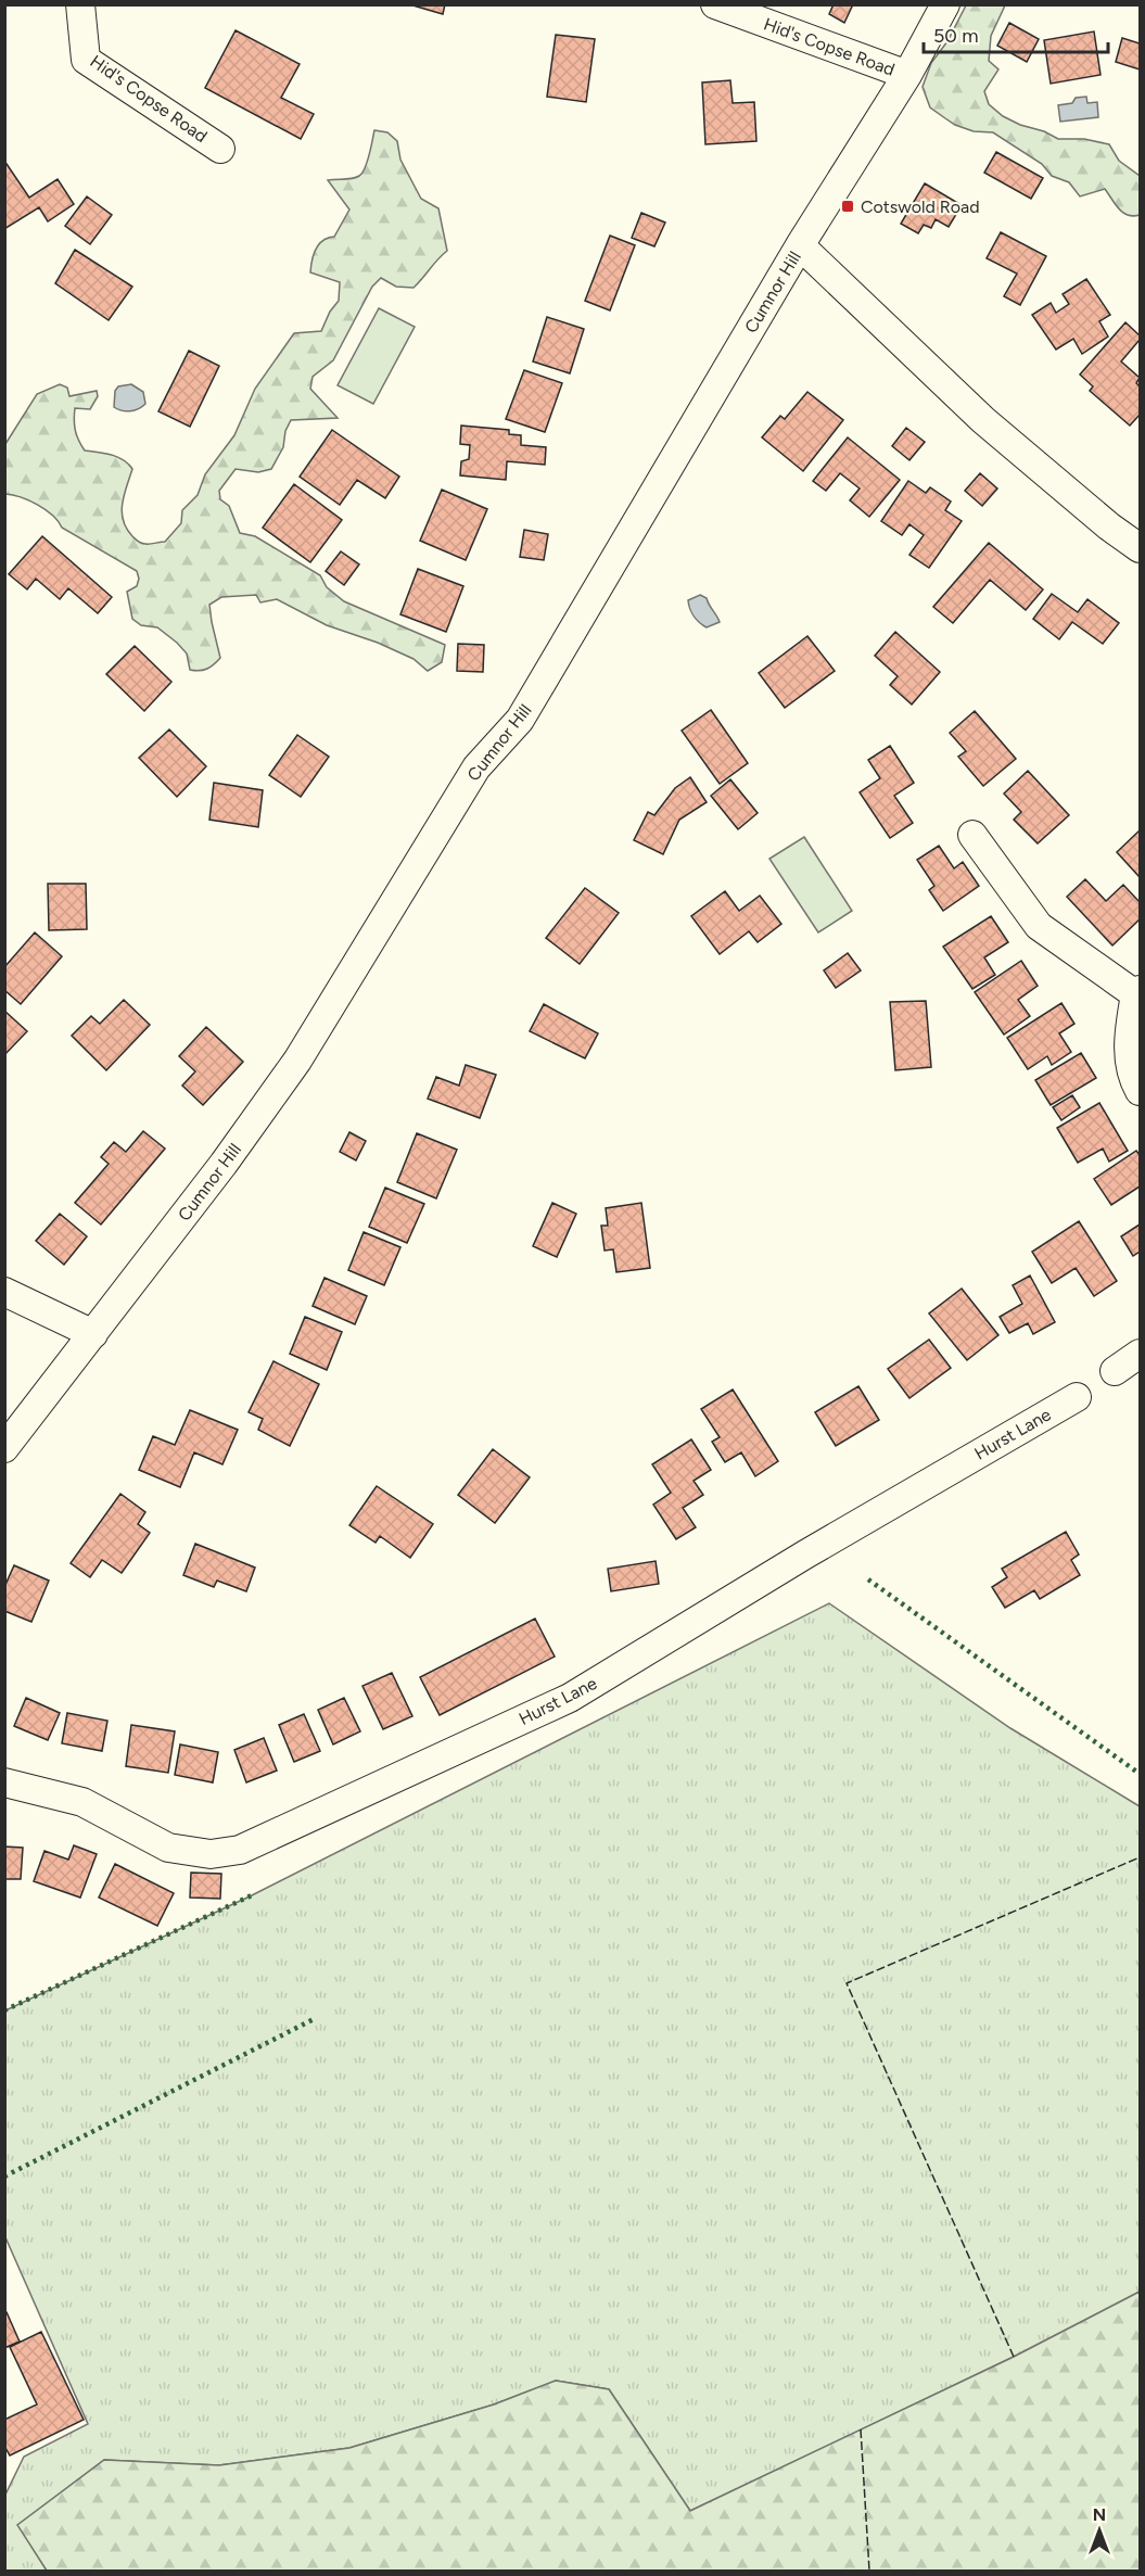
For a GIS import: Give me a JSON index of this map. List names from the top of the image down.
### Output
{
  "streets": {
    "street": ["Hid's Copse Road", "Cumnor Hill", "Hurst Lane"]
  },
  "crossings": [
    ["Hid's Copse Road", "Cumnor Hill"]
  ],
  "places": {
    "transit": ["Cotswold Road"]
  },
  "scale_bar": "50 m",
  "north": "top"
}
